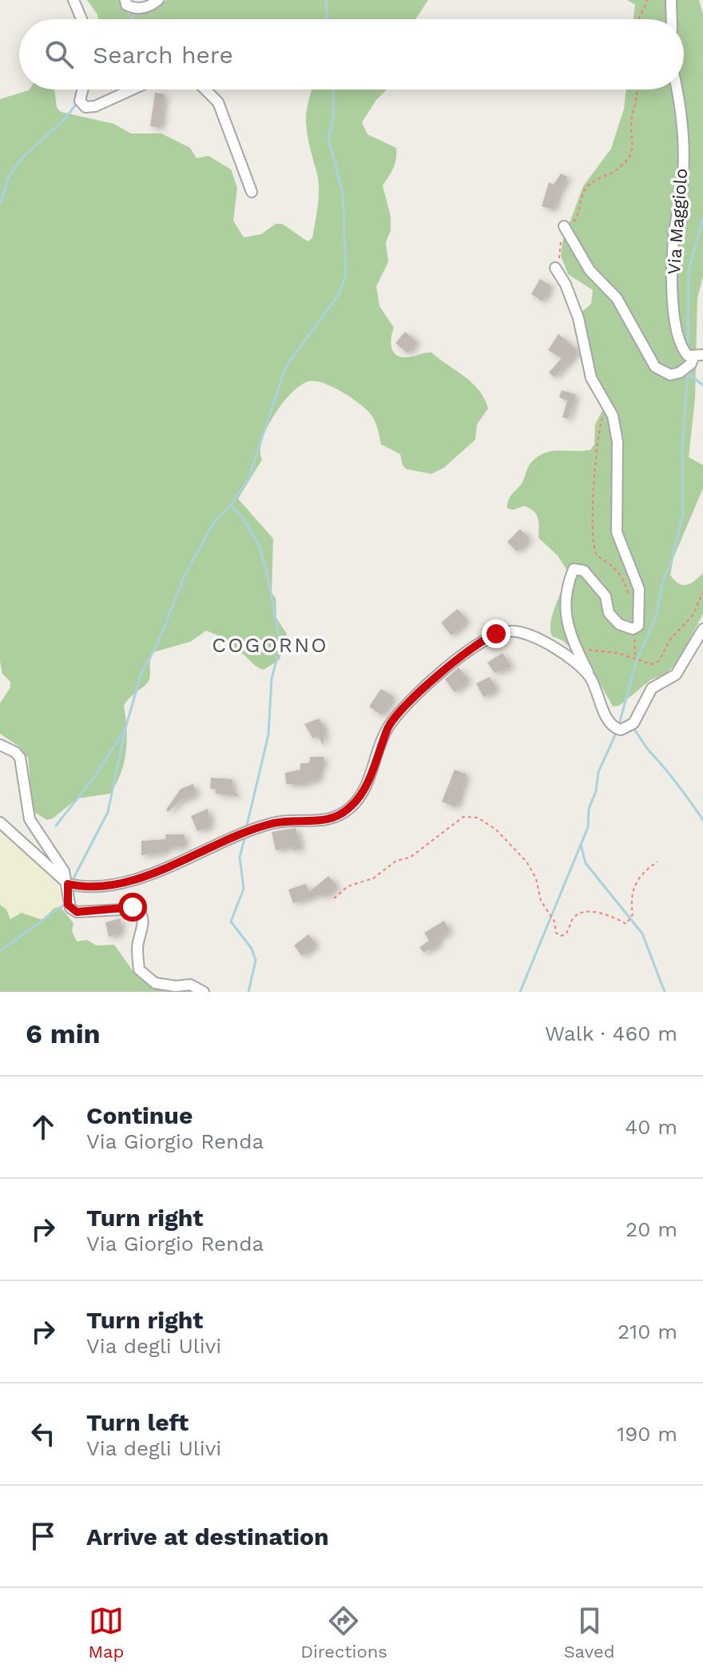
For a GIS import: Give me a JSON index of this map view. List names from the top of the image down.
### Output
{
  "streets": {
    "street": ["Via Maggiolo"]
  },
  "districts": ["COGORNO"],
  "page": {
    "search": "Search here",
    "heading": ["6 min", "Walk · 460 m"],
    "list": [
      ["Continue", "Via Giorgio Renda", "40 m"],
      ["Turn right", "Via Giorgio Renda", "20 m"],
      ["Turn right", "Via degli Ulivi", "210 m"],
      ["Turn left", "Via degli Ulivi", "190 m"],
      "Arrive at destination"
    ],
    "nav": ["Map", "Directions", "Saved"]
  }
}
